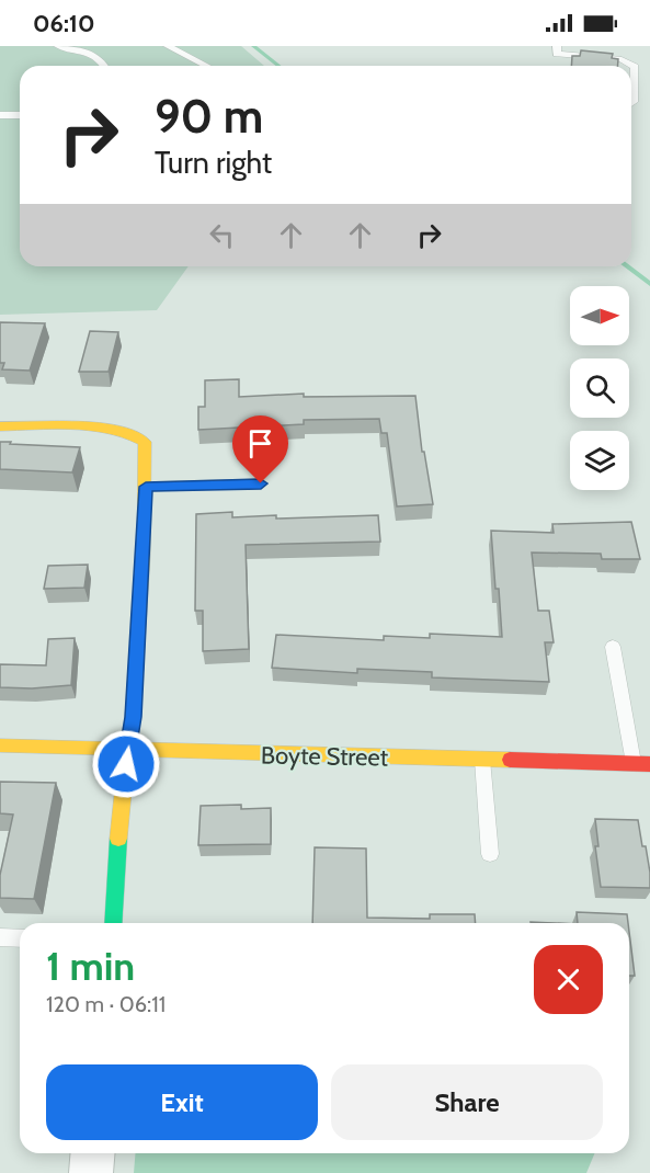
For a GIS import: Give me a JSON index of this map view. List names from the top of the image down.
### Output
{
  "streets": {
    "street": ["Boyte Street"]
  },
  "north": "right",
  "page": {
    "status": "06:10",
    "turn": ["90 m", "Turn right"],
    "heading": ["1 min", "120 m · 06:11"],
    "buttons": ["Exit", "Share"]
  }
}
